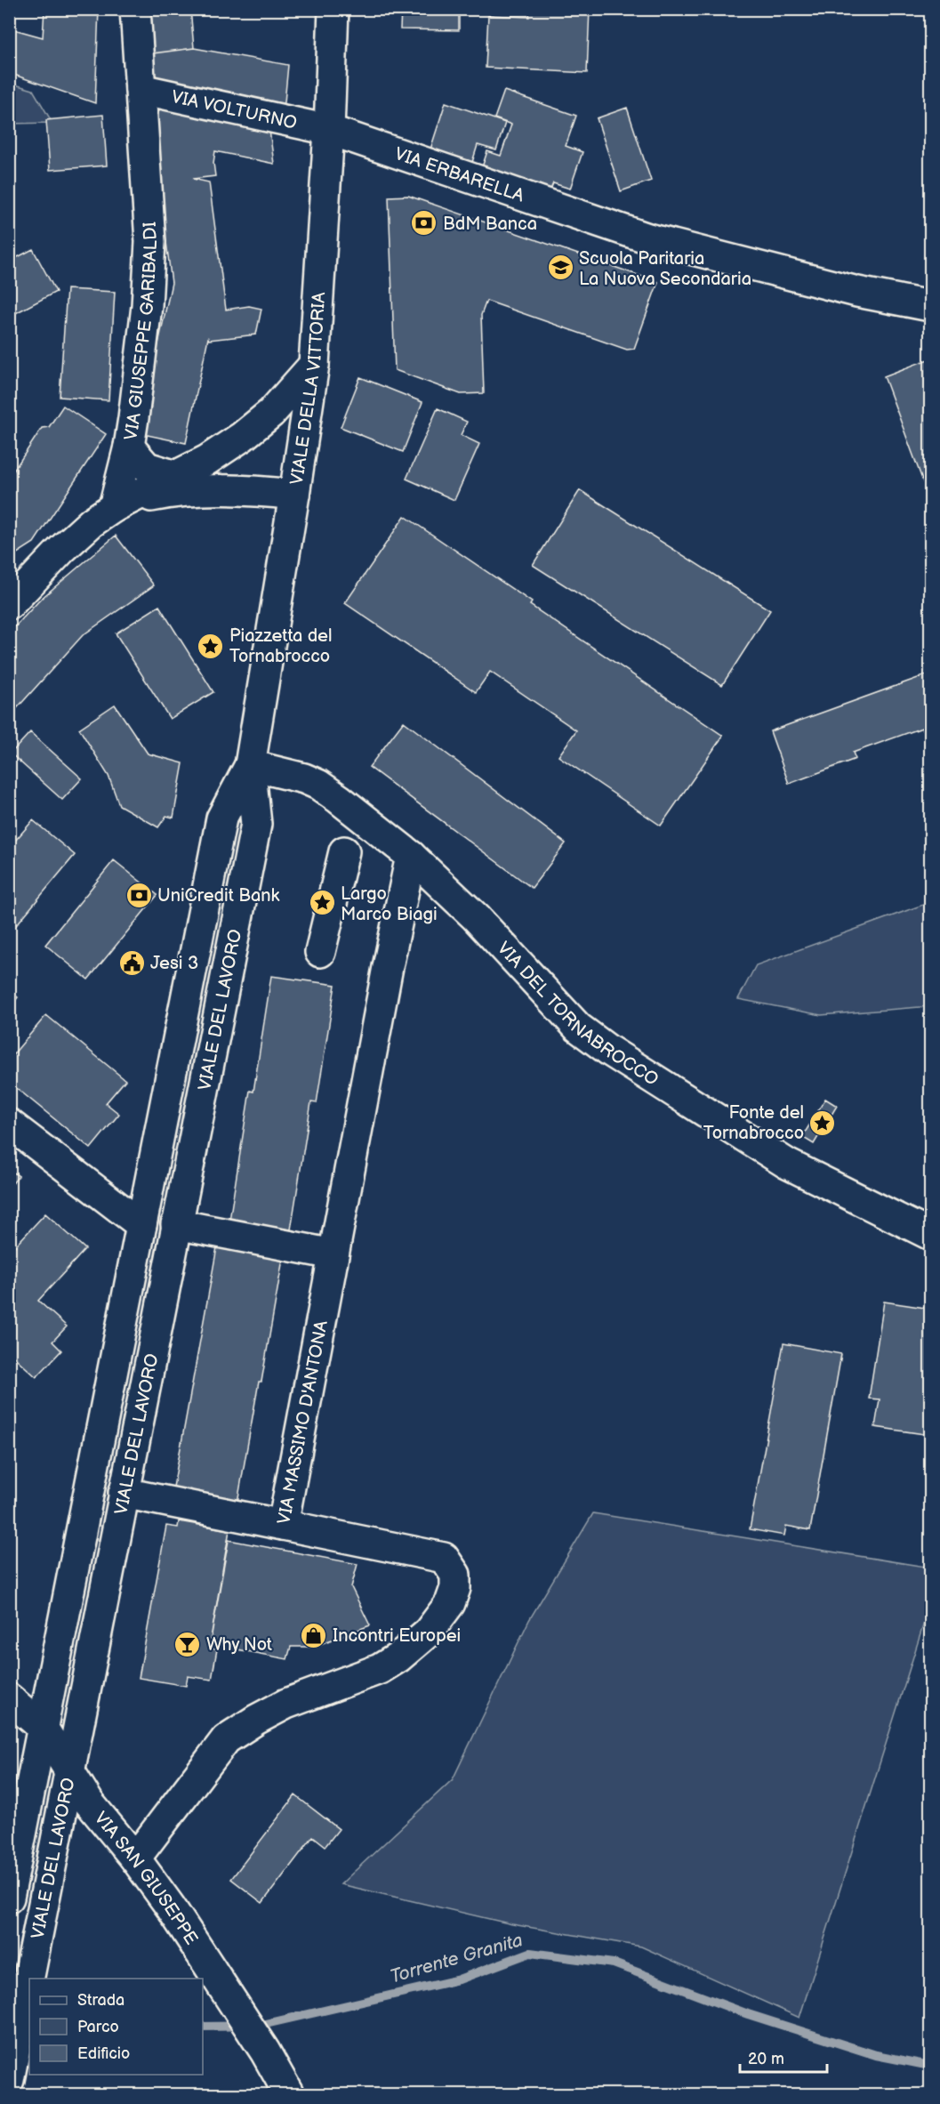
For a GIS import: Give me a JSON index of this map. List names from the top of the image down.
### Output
{
  "streets": {
    "main road": [
      "VIA VOLTURNO",
      "VIA ERBARELLA",
      "VIA GIUSEPPE GARIBALDI",
      "VIALE DELLA VITTORIA",
      "VIALE DEL LAVORO",
      "VIA DEL TORNABROCCO",
      "VIA MASSIMO D'ANTONA",
      "VIA SAN GIUSEPPE"
    ]
  },
  "crossings": [
    ["VIA VOLTURNO", "VIA ERBARELLA"],
    ["VIA VOLTURNO", "VIA GIUSEPPE GARIBALDI"],
    ["VIA VOLTURNO", "VIALE DELLA VITTORIA"],
    ["VIA ERBARELLA", "VIALE DELLA VITTORIA"],
    ["VIALE DELLA VITTORIA", "VIALE DEL LAVORO"],
    ["VIALE DELLA VITTORIA", "VIA DEL TORNABROCCO"],
    ["VIALE DEL LAVORO", "VIA DEL TORNABROCCO"],
    ["VIALE DEL LAVORO", "VIA MASSIMO D'ANTONA"],
    ["VIALE DEL LAVORO", "VIA SAN GIUSEPPE"],
    ["VIA DEL TORNABROCCO", "VIA MASSIMO D'ANTONA"]
  ],
  "water": ["Torrente Granita"],
  "places": {
    "bank": ["BdM Banca", "UniCredit Bank"],
    "school or university": ["Scuola Paritaria La Nuova Secondaria"],
    "place": ["Piazzetta del Tornabrocco", "Largo Marco Biagi", "Fonte del Tornabrocco"],
    "public building": ["Jesi 3"],
    "shop": ["Incontri Europei"],
    "bar": ["Why Not"]
  },
  "legend": ["Strada", "Parco", "Edificio"],
  "scale_bar": "20 m"
}
